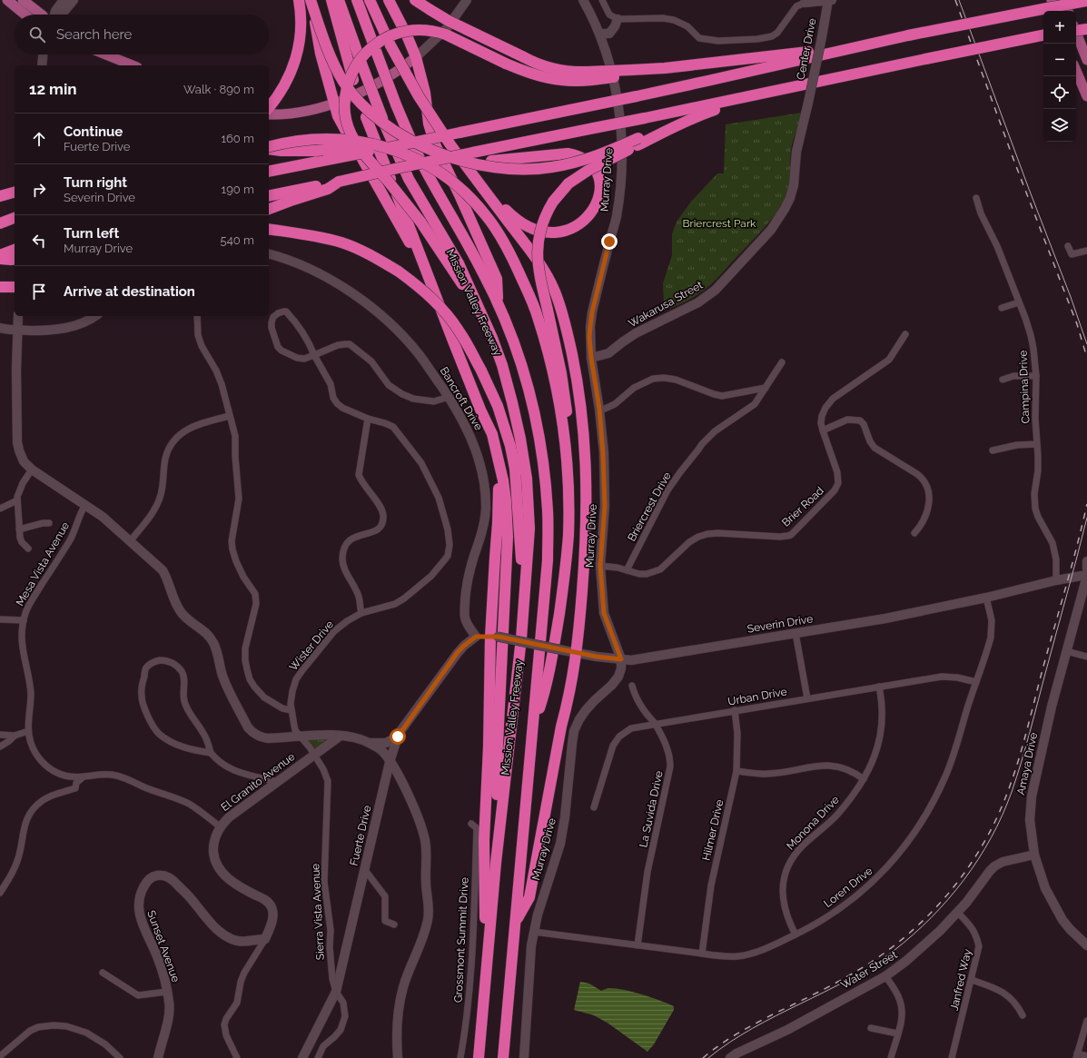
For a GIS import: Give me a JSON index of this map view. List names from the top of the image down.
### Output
{
  "streets": {
    "highway": ["Mission Valley Freeway"],
    "main road": [
      "Center Drive",
      "Murray Drive",
      "Wakarusa Street",
      "Bancroft Drive",
      "Severin Drive",
      "Amaya Drive",
      "El Granito Avenue",
      "Fuerte Drive",
      "Sunset Avenue",
      "Water Street"
    ],
    "street": [
      "Campina Drive",
      "Briercrest Drive",
      "Brier Road",
      "Mesa Vista Avenue",
      "Wister Drive",
      "Urban Drive",
      "La Suvida Drive",
      "Monona Drive",
      "Hilmer Drive",
      "Loren Drive",
      "Sierra Vista Avenue",
      "Grossmont Summit Drive",
      "Janfred Way"
    ]
  },
  "crossings": [
    ["Center Drive", "Wakarusa Street"],
    ["Murray Drive", "Wakarusa Street"],
    ["Murray Drive", "Brier Road"],
    ["Murray Drive", "Severin Drive"],
    ["Murray Drive", "Loren Drive"],
    ["Campina Drive", "Severin Drive"],
    ["Bancroft Drive", "Severin Drive"],
    ["Bancroft Drive", "Fuerte Drive"],
    ["Briercrest Drive", "Brier Road"],
    ["Mesa Vista Avenue", "El Granito Avenue"],
    ["Severin Drive", "Amaya Drive"],
    ["Severin Drive", "Fuerte Drive"],
    ["Severin Drive", "Loren Drive"],
    ["Wister Drive", "El Granito Avenue"],
    ["Wister Drive", "Sierra Vista Avenue"],
    ["Urban Drive", "La Suvida Drive"],
    ["Urban Drive", "Monona Drive"],
    ["Urban Drive", "Hilmer Drive"],
    ["Urban Drive", "Loren Drive"],
    ["Amaya Drive", "Water Street"],
    ["El Granito Avenue", "Sierra Vista Avenue"],
    ["El Granito Avenue", "Sunset Avenue"],
    ["La Suvida Drive", "Loren Drive"],
    ["Monona Drive", "Loren Drive"],
    ["Hilmer Drive", "Loren Drive"],
    ["Fuerte Drive", "Sierra Vista Avenue"],
    ["Water Street", "Janfred Way"]
  ],
  "parks": ["Briercrest Park"],
  "page": {
    "map_buttons": ["+", "−"],
    "search": "Search here",
    "heading": ["12 min", "Walk · 890 m"],
    "list": [
      ["Continue", "Fuerte Drive", "160 m"],
      ["Turn right", "Severin Drive", "190 m"],
      ["Turn left", "Murray Drive", "540 m"],
      "Arrive at destination"
    ]
  }
}
